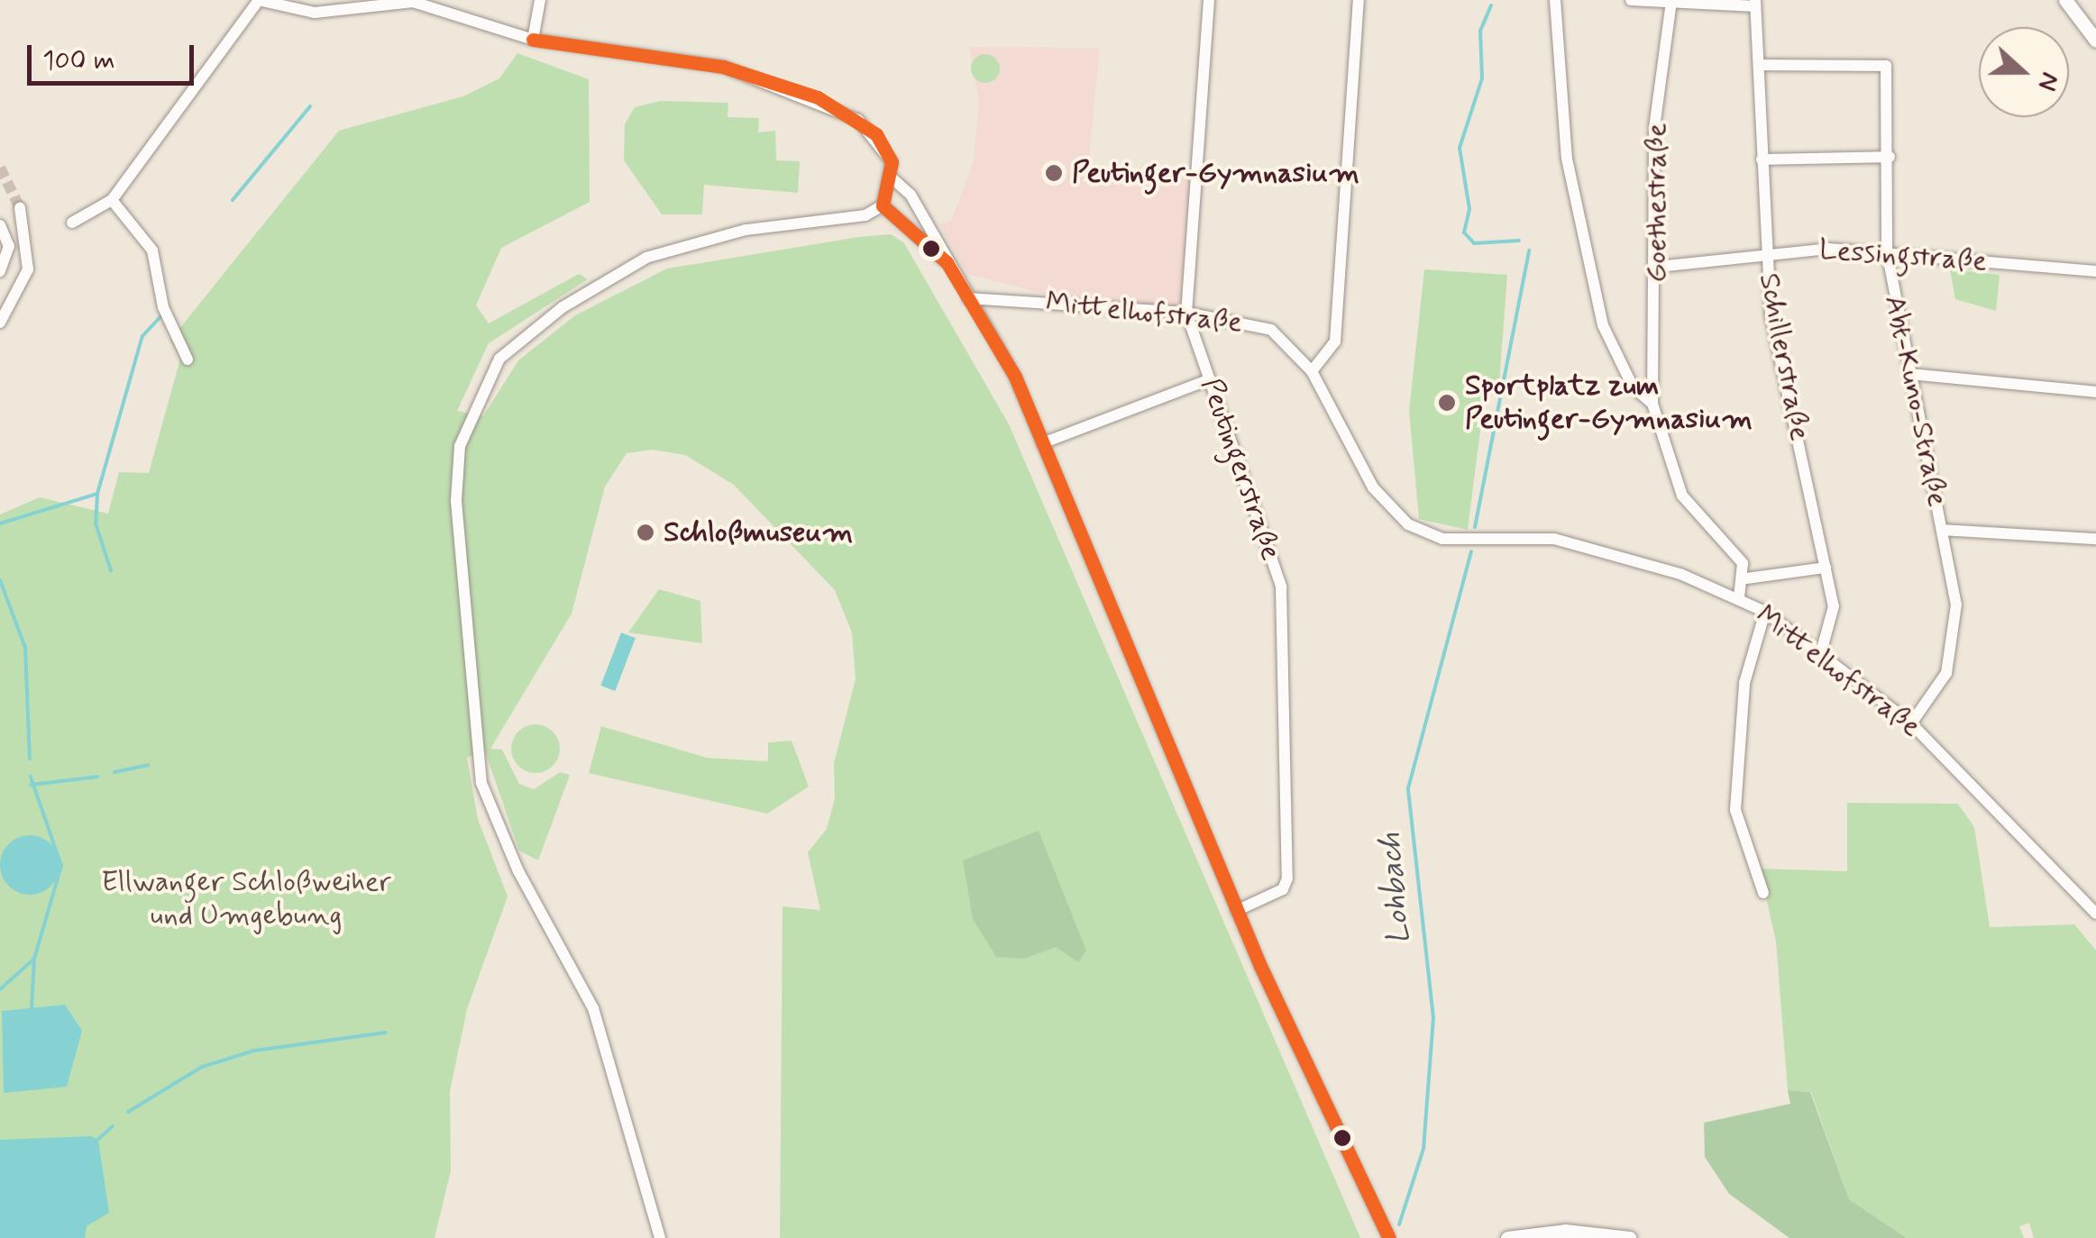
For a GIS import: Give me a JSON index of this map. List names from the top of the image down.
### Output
{
  "streets": {
    "street": [
      "Goethestraße",
      "Lessingstraße",
      "Mittelhofstraße",
      "Schillerstraße",
      "Abt-Kuno-Straße",
      "Peutingerstraße"
    ]
  },
  "crossings": [
    ["Goethestraße", "Lessingstraße"],
    ["Lessingstraße", "Schillerstraße"],
    ["Lessingstraße", "Abt-Kuno-Straße"],
    ["Mittelhofstraße", "Schillerstraße"],
    ["Mittelhofstraße", "Abt-Kuno-Straße"],
    ["Mittelhofstraße", "Peutingerstraße"],
    ["Schillerstraße", "Abt-Kuno-Straße"]
  ],
  "water": ["Lohbach"],
  "parks": ["Ellwanger Schloßweiher und Umgebung"],
  "places": ["Peutinger-Gymnasium", "Sportplatz zum Peutinger-Gymnasium", "Schloßmuseum"],
  "scale_bar": "100 m",
  "north": "right"
}
